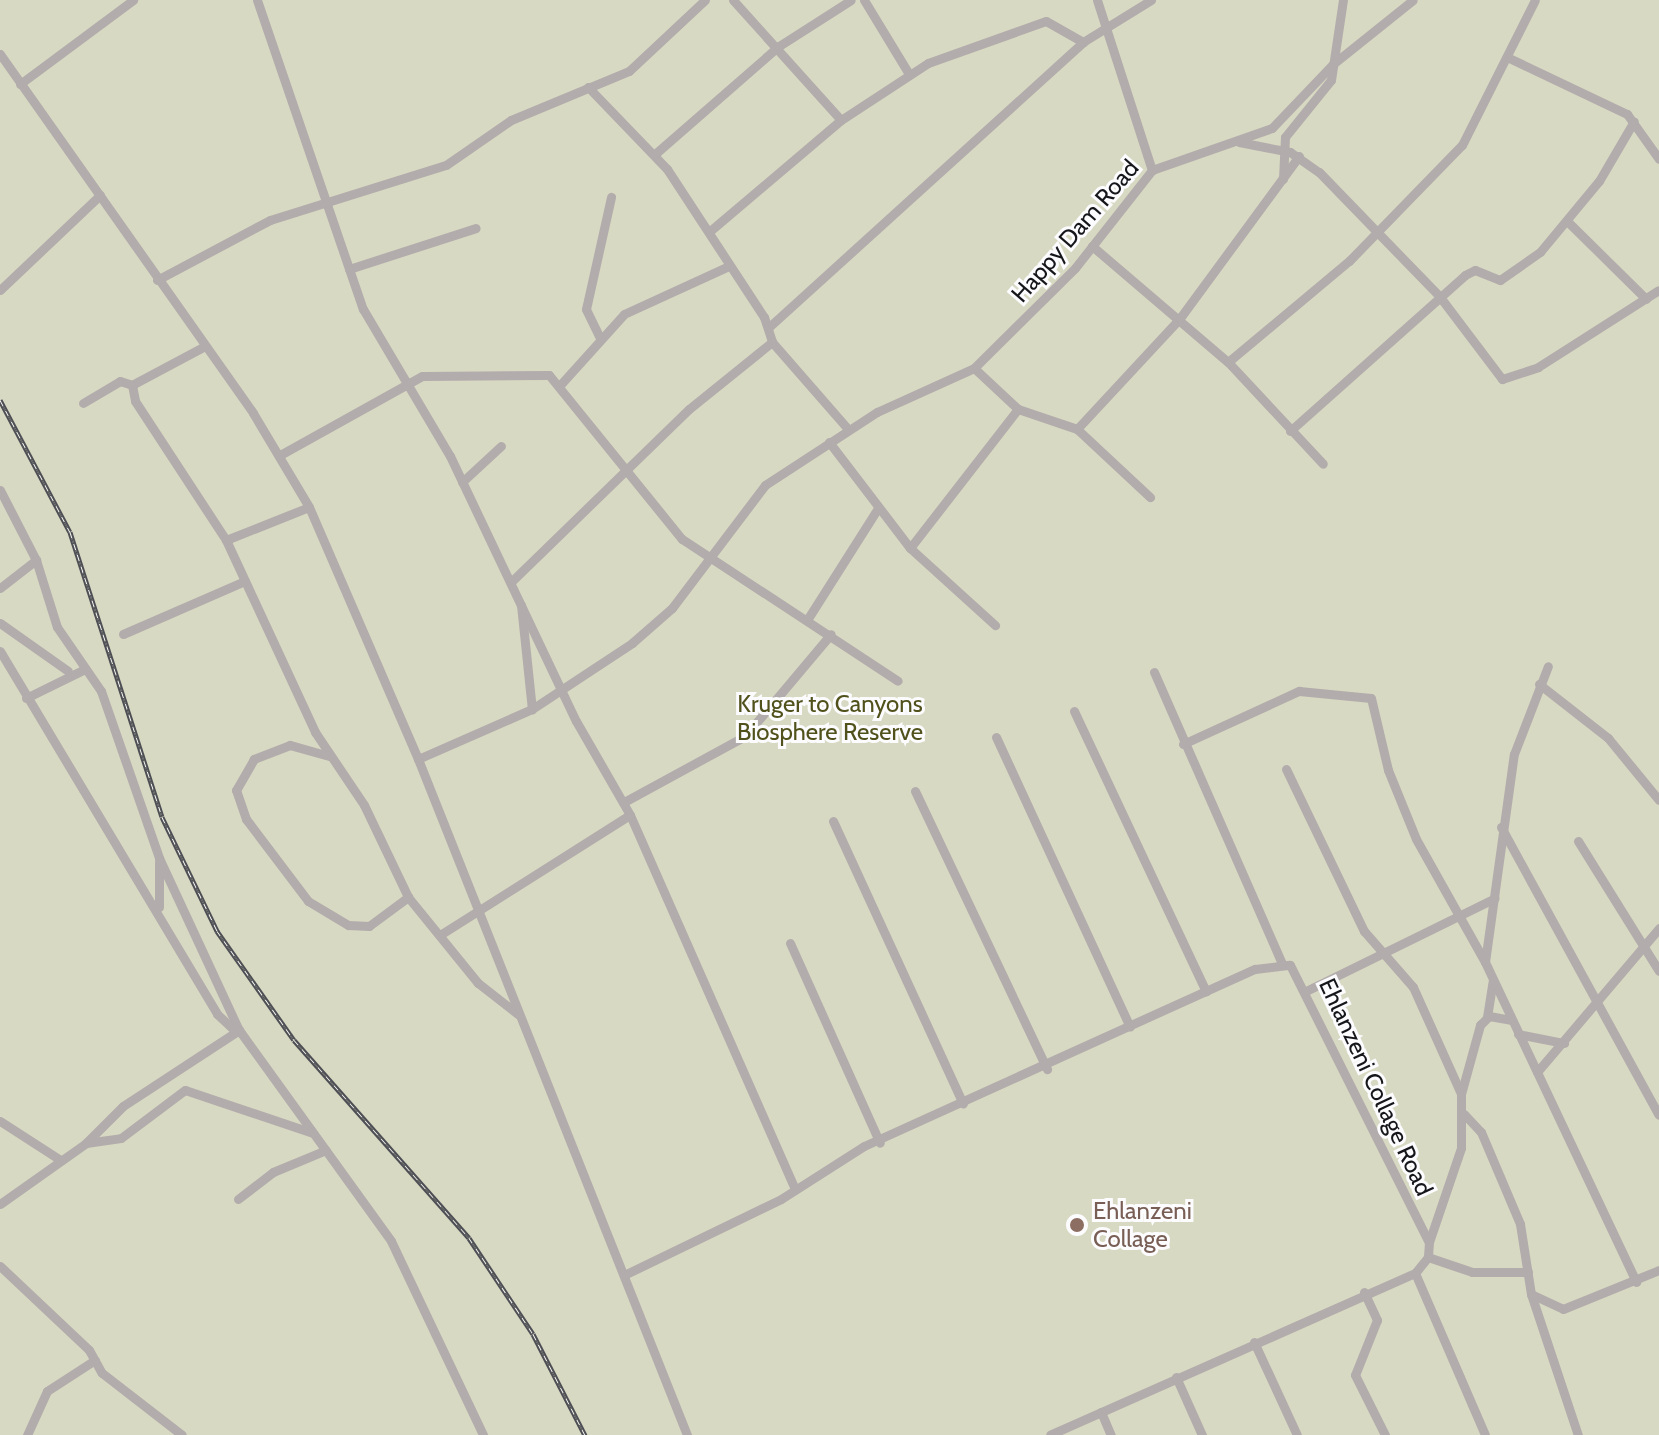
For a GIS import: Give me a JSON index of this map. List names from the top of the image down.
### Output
{
  "streets": {
    "street": ["Happy Dam Road", "Ehlanzeni Collage Road"]
  },
  "parks": ["Kruger to Canyons Biosphere Reserve"],
  "places": ["Ehlanzeni Collage"]
}
